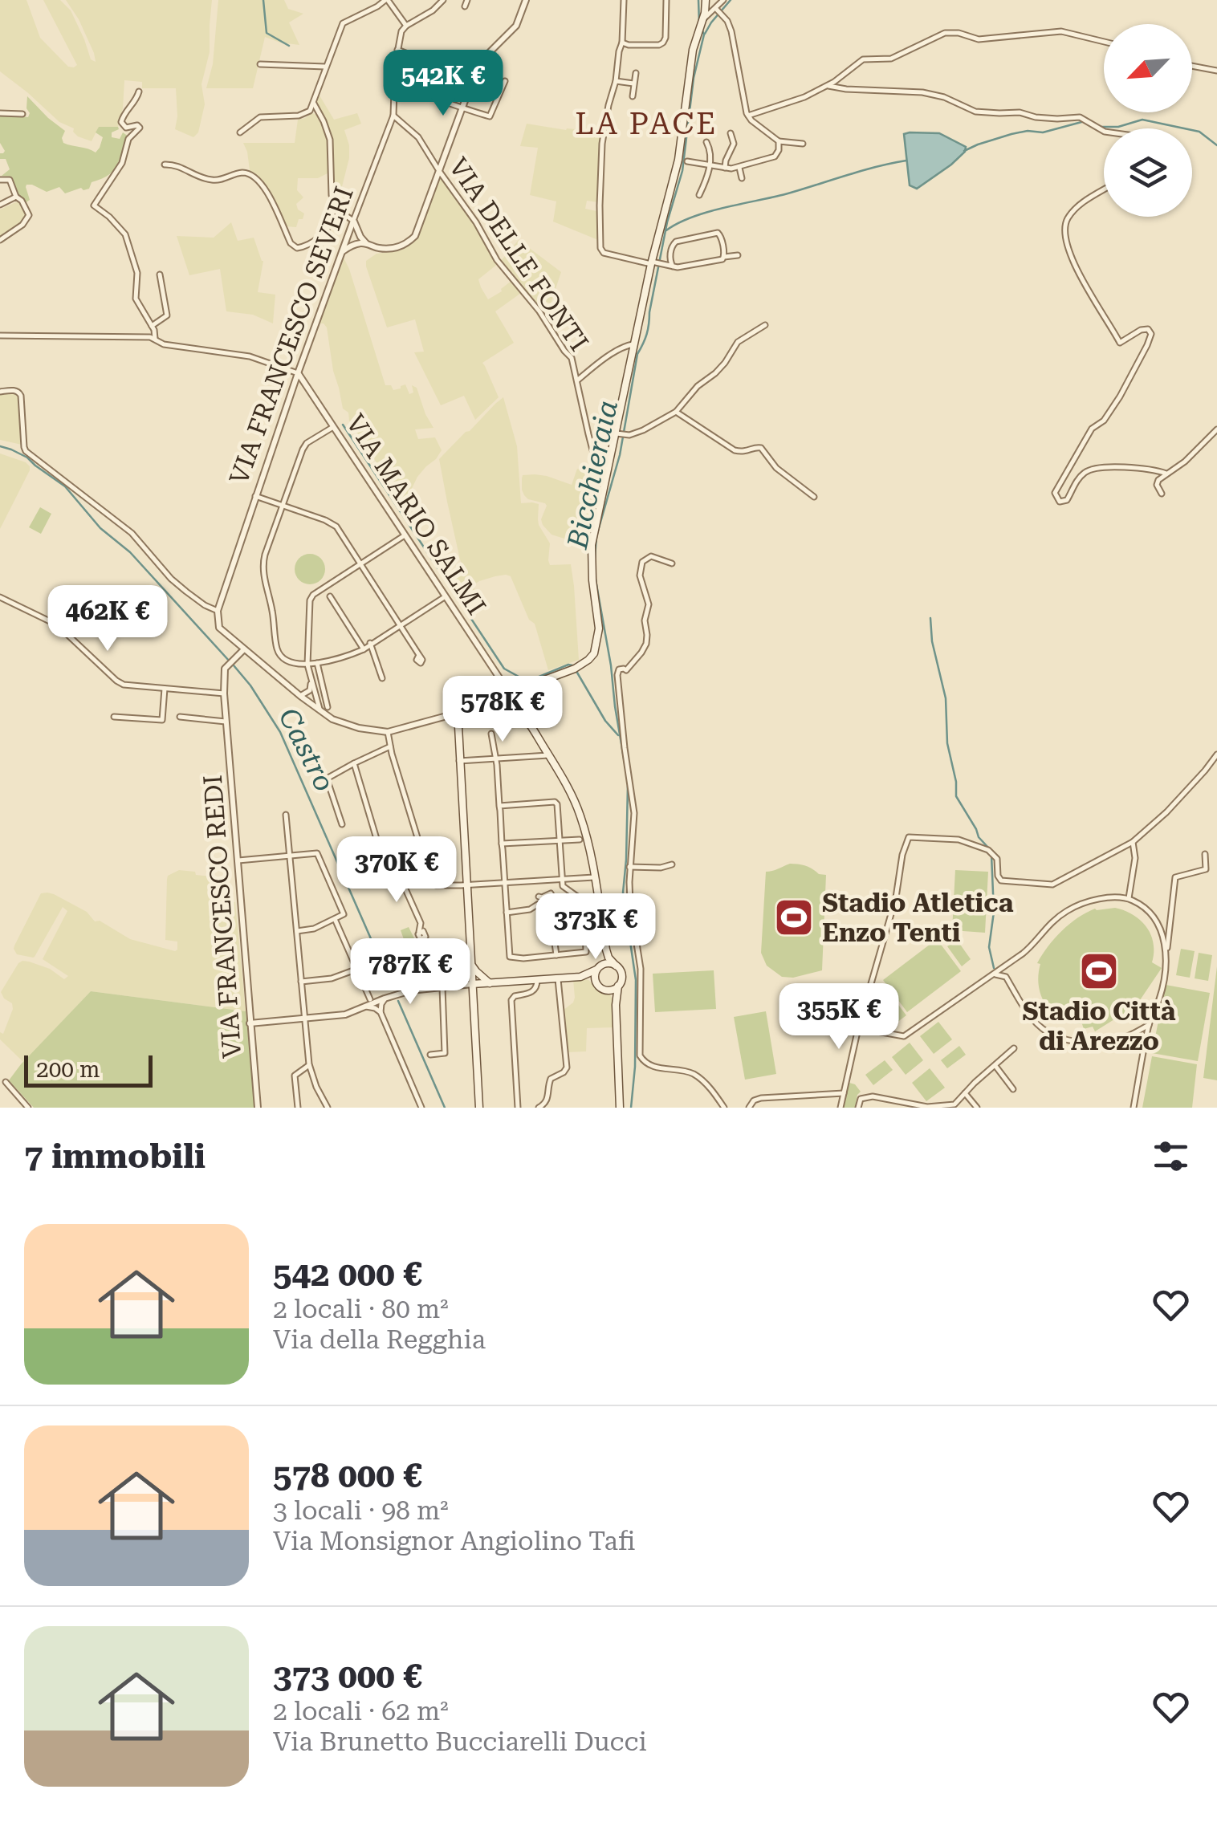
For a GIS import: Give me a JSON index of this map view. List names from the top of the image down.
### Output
{
  "streets": {
    "street": [
      "VIA DELLE FONTI",
      "VIA FRANCESCO SEVERI",
      "VIA MARIO SALMI",
      "VIA FRANCESCO REDI"
    ]
  },
  "crossings": [
    ["VIA DELLE FONTI", "VIA FRANCESCO SEVERI"],
    ["VIA FRANCESCO SEVERI", "VIA MARIO SALMI"]
  ],
  "districts": ["LA PACE"],
  "water": ["Bicchieraia", "Castro"],
  "places": {
    "sports": ["Stadio Atletica Enzo Tenti", "Stadio Città di Arezzo"]
  },
  "scale_bar": "200 m",
  "north": "bottom left",
  "page": {
    "price": [
      "542K €",
      "462K €",
      "578K €",
      "370K €",
      "373K €",
      "787K €",
      "355K €"
    ],
    "scale": "200 m",
    "heading": "7 immobili",
    "list": [
      {
        "name": "542 000 €",
        "note": "2 locali · 80 m² · Via della Regghia"
      },
      {
        "name": "578 000 €",
        "note": "3 locali · 98 m² · Via Monsignor Angiolino Tafi"
      },
      {
        "name": "373 000 €",
        "note": "2 locali · 62 m² · Via Brunetto Bucciarelli Ducci"
      }
    ]
  }
}
